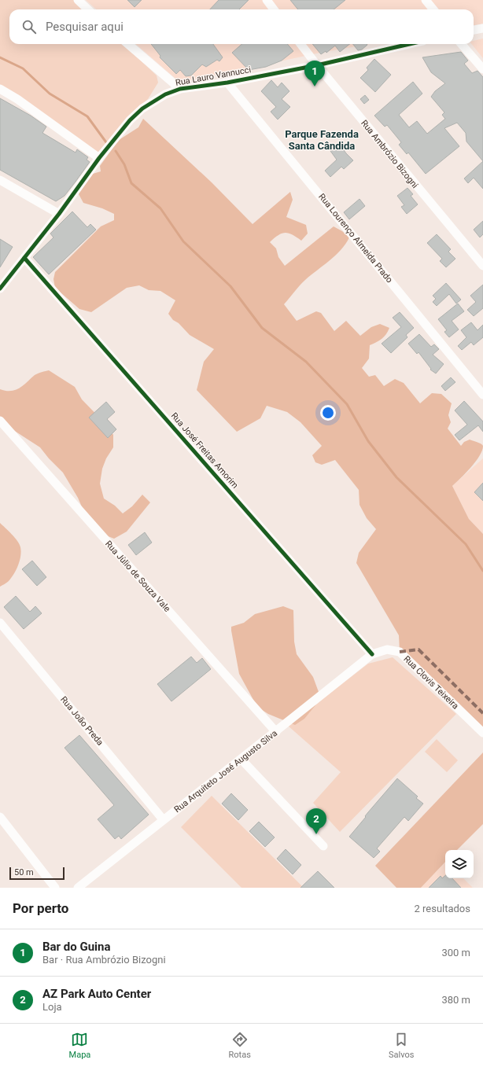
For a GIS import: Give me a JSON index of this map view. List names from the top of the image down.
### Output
{
  "streets": {
    "street": [
      "Rua Lauro Vannucci",
      "Rua Ambrózio Bizogni",
      "Rua Lourenço Almeida Prado",
      "Rua José Freitas Amorim",
      "Rua Jùlio de Souza Vale",
      "Rua Clovis Teixeira",
      "Rua João Preda",
      "Rua Arquiteto José Augusto Silva"
    ]
  },
  "crossings": [
    ["Rua Lauro Vannucci", "Rua Ambrózio Bizogni"],
    ["Rua Lauro Vannucci", "Rua Lourenço Almeida Prado"],
    ["Rua Lauro Vannucci", "Rua José Freitas Amorim"],
    ["Rua José Freitas Amorim", "Rua Clovis Teixeira"],
    ["Rua José Freitas Amorim", "Rua Arquiteto José Augusto Silva"],
    ["Rua Jùlio de Souza Vale", "Rua Arquiteto José Augusto Silva"],
    ["Rua Clovis Teixeira", "Rua Arquiteto José Augusto Silva"],
    ["Rua João Preda", "Rua Arquiteto José Augusto Silva"]
  ],
  "districts": ["Parque Fazenda Santa Cândida"],
  "scale_bar": "50 m",
  "page": {
    "search": "Pesquisar aqui",
    "pins": ["1", "2"],
    "scale": "50 m",
    "heading": ["Por perto", "2 resultados"],
    "list": [
      {
        "mark": "1",
        "name": "Bar do Guina",
        "note": "Bar · Rua Ambrózio Bizogni",
        "value": "300 m"
      },
      {
        "mark": "2",
        "name": "AZ Park Auto Center",
        "note": "Loja",
        "value": "380 m"
      }
    ],
    "nav": ["Mapa", "Rotas", "Salvos"]
  }
}
